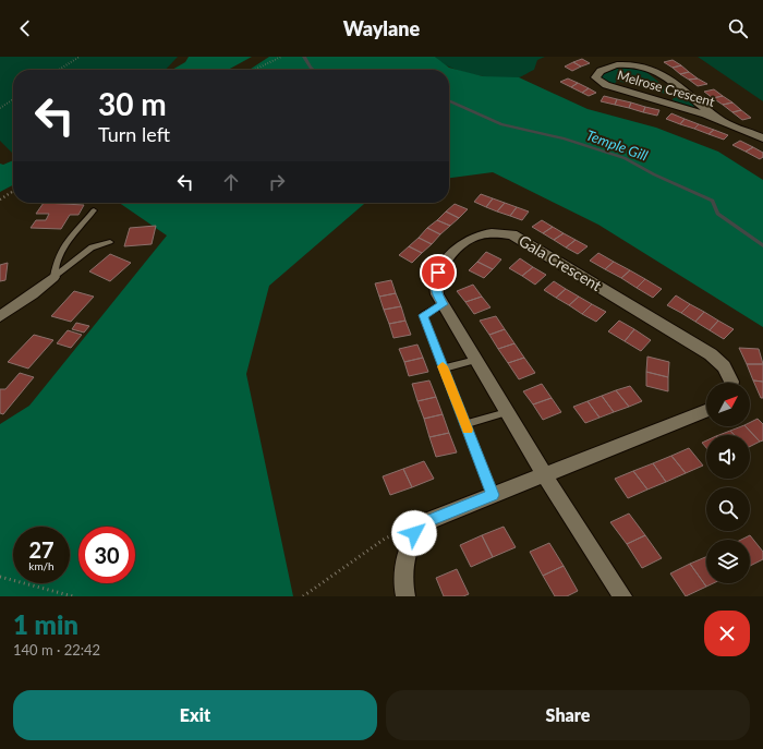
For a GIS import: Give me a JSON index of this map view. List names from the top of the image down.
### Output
{
  "streets": {
    "street": ["Melrose Crescent", "Gala Crescent"]
  },
  "water": ["Temple Gill"],
  "north": "top right",
  "page": {
    "header": "Waylane",
    "turn": ["30 m", "Turn left"],
    "speed": "27 km/h",
    "limit": "30",
    "heading": ["1 min", "140 m · 22:42"],
    "buttons": ["Exit", "Share"]
  }
}
